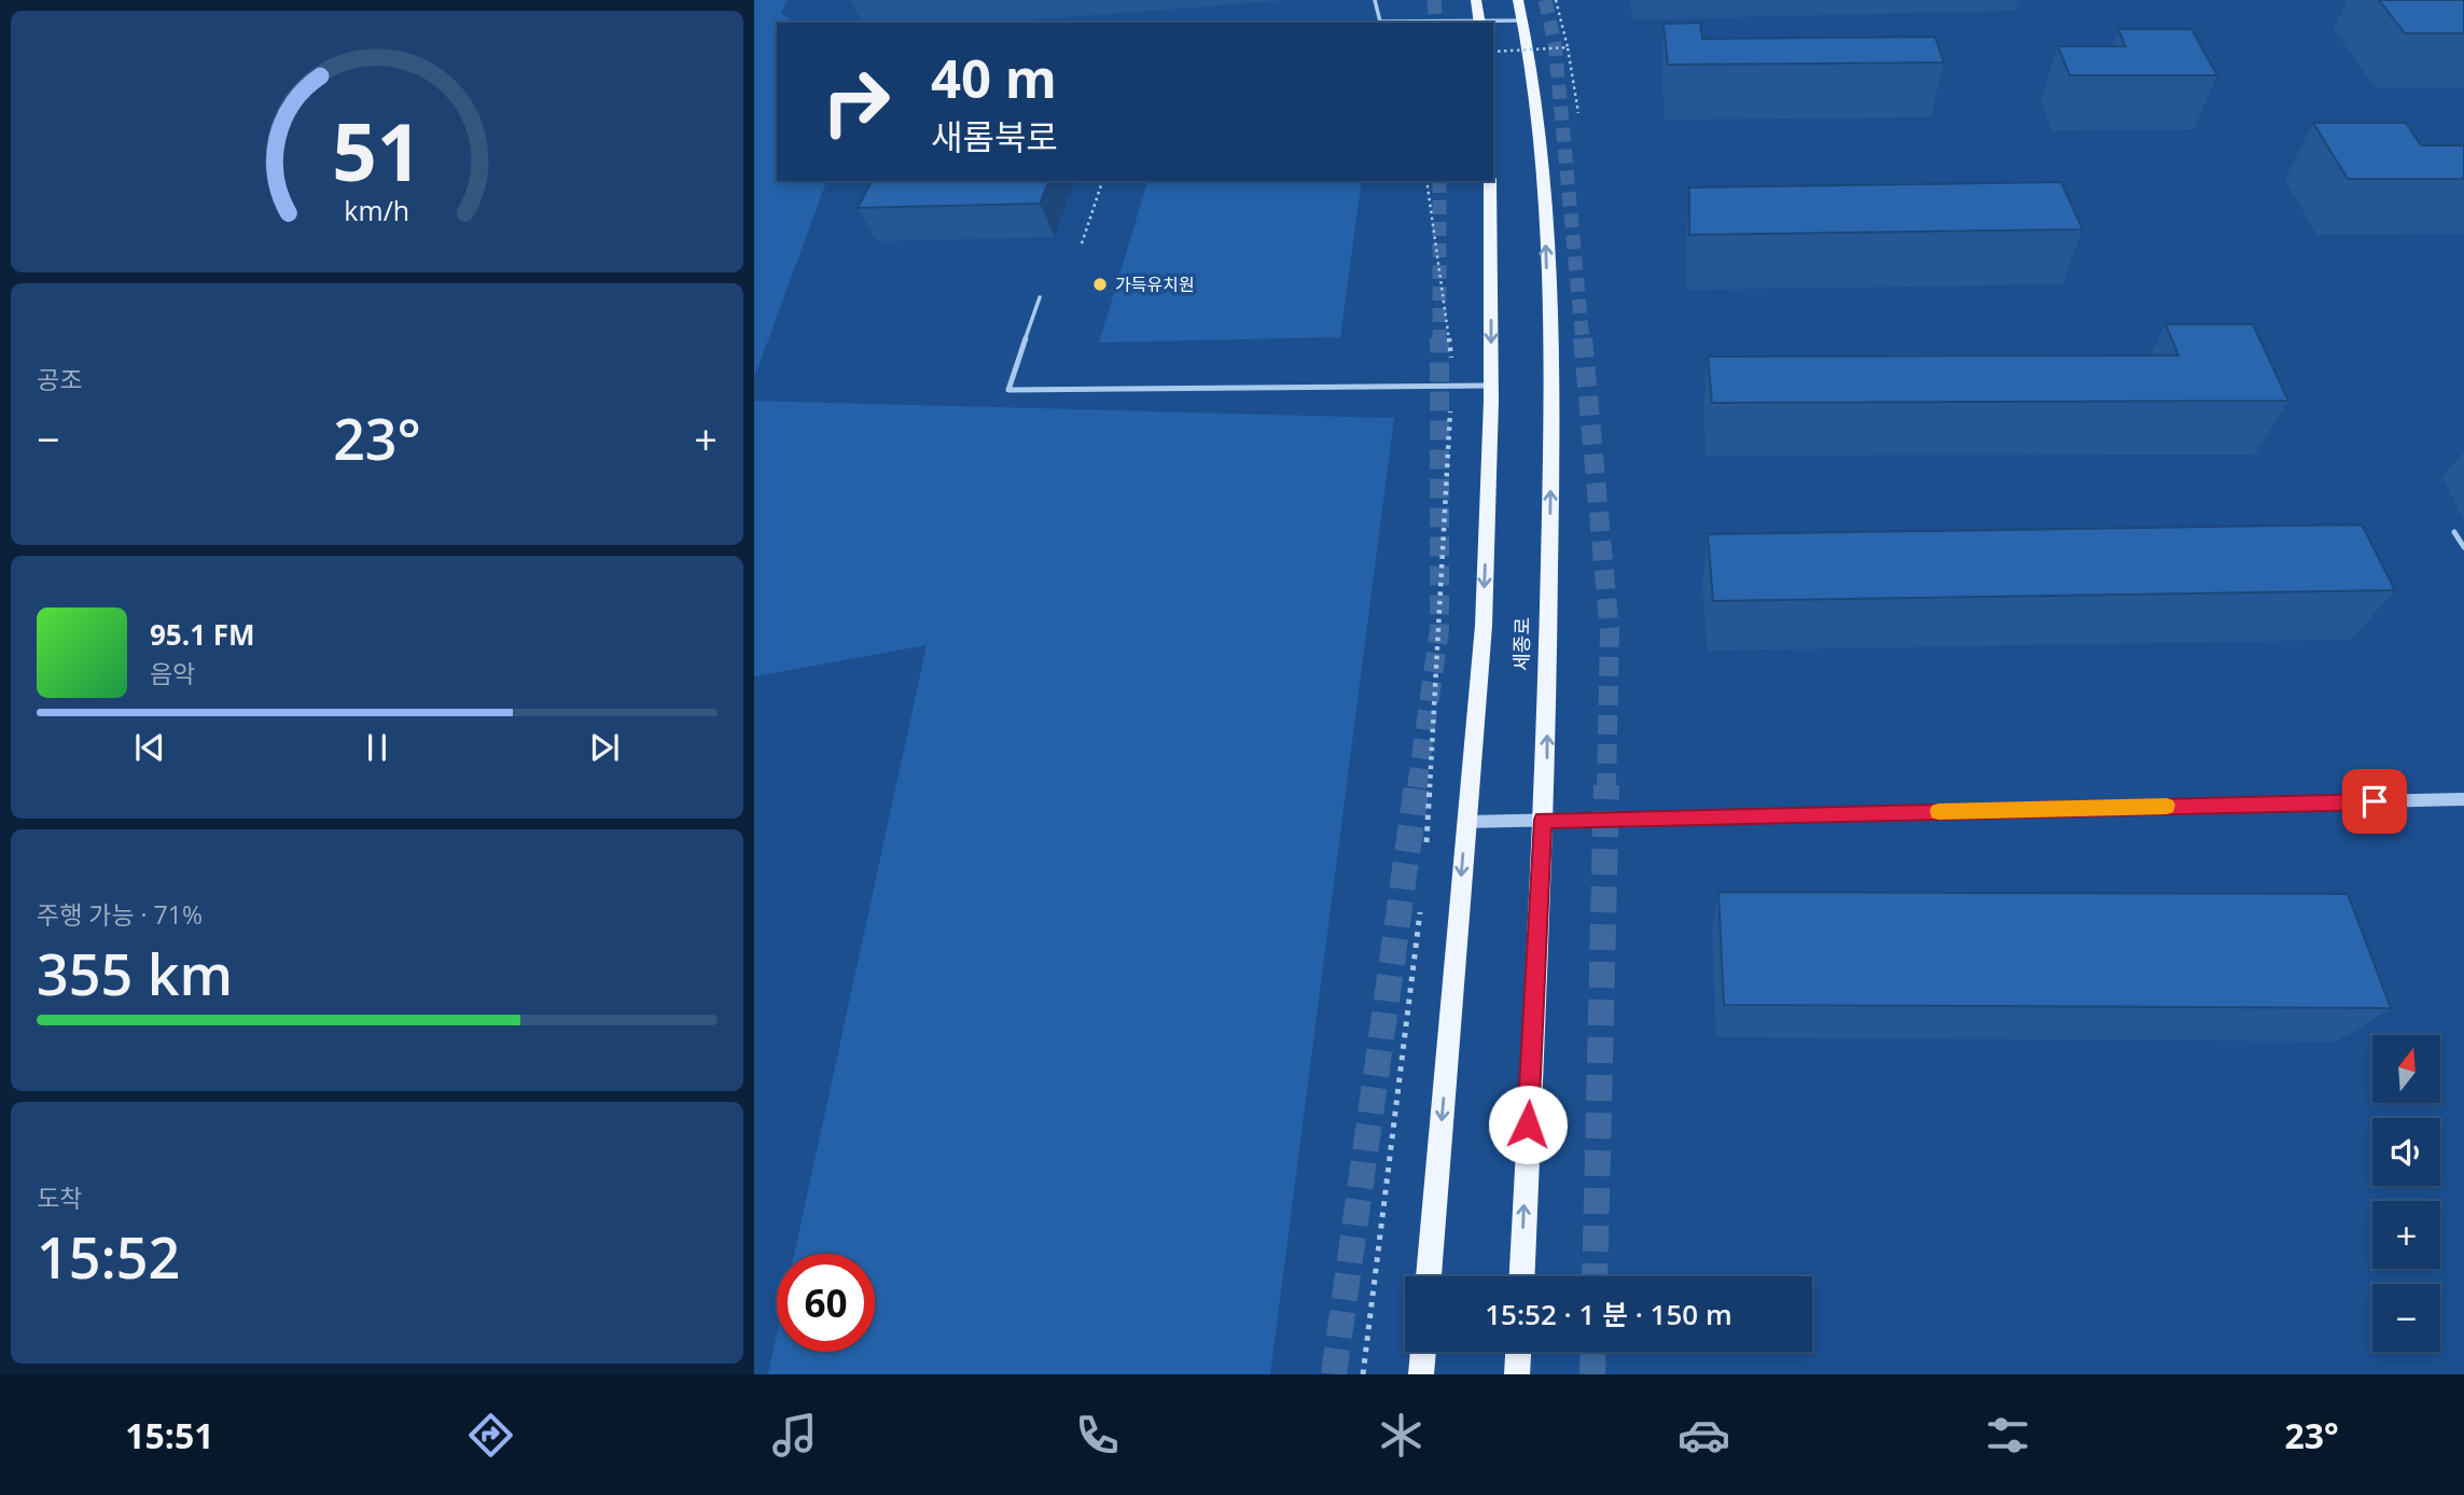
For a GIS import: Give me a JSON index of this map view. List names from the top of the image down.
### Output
{
  "streets": {
    "main road": ["세종로"]
  },
  "places": ["가득유치원"],
  "north": "top",
  "page": {
    "turn": ["40 m", "새롬북로"],
    "tile": [
      "공조",
      ["주행 가능 · 71%", "355 km"],
      ["도착", "15:52"]
    ],
    "heat": ["−", "23°", "+"],
    "song": ["95.1 FM", "음악"],
    "map_buttons": ["+", "−"],
    "limit": "60",
    "trip": "15:52 · 1 분 · 150 m",
    "tabs": ["15:51", "23°"],
    "gauge": ["51", "km/h"]
  }
}
